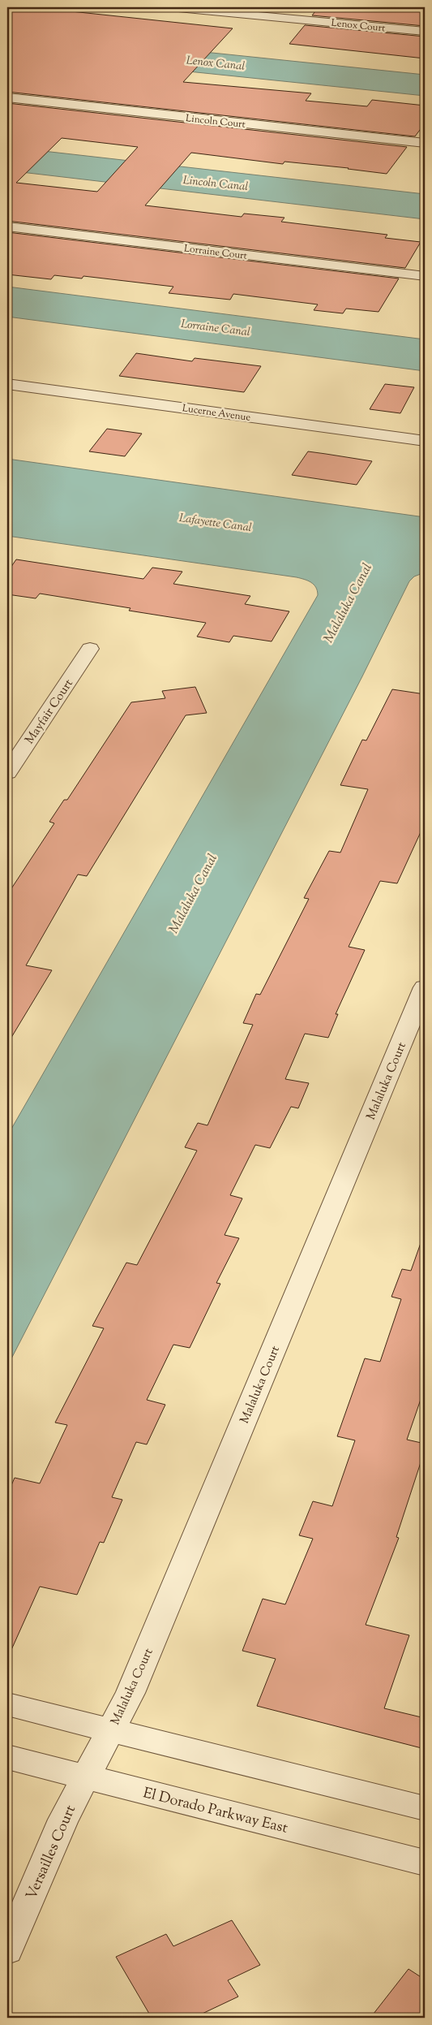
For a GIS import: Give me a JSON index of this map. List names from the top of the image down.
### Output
{
  "streets": {
    "street": [
      "Lenox Court",
      "Lincoln Court",
      "Lorraine Court",
      "Lucerne Avenue",
      "Mayfair Court",
      "Malaluka Court",
      "El Dorado Parkway East",
      "Versailles Court"
    ]
  },
  "crossings": [
    ["Malaluka Court", "El Dorado Parkway East"],
    ["Malaluka Court", "Versailles Court"],
    ["El Dorado Parkway East", "Versailles Court"]
  ],
  "water": [
    "Lenox Canal",
    "Lincoln Canal",
    "Lorraine Canal",
    "Lafayette Canal",
    "Malaluka Canal"
  ]
}
